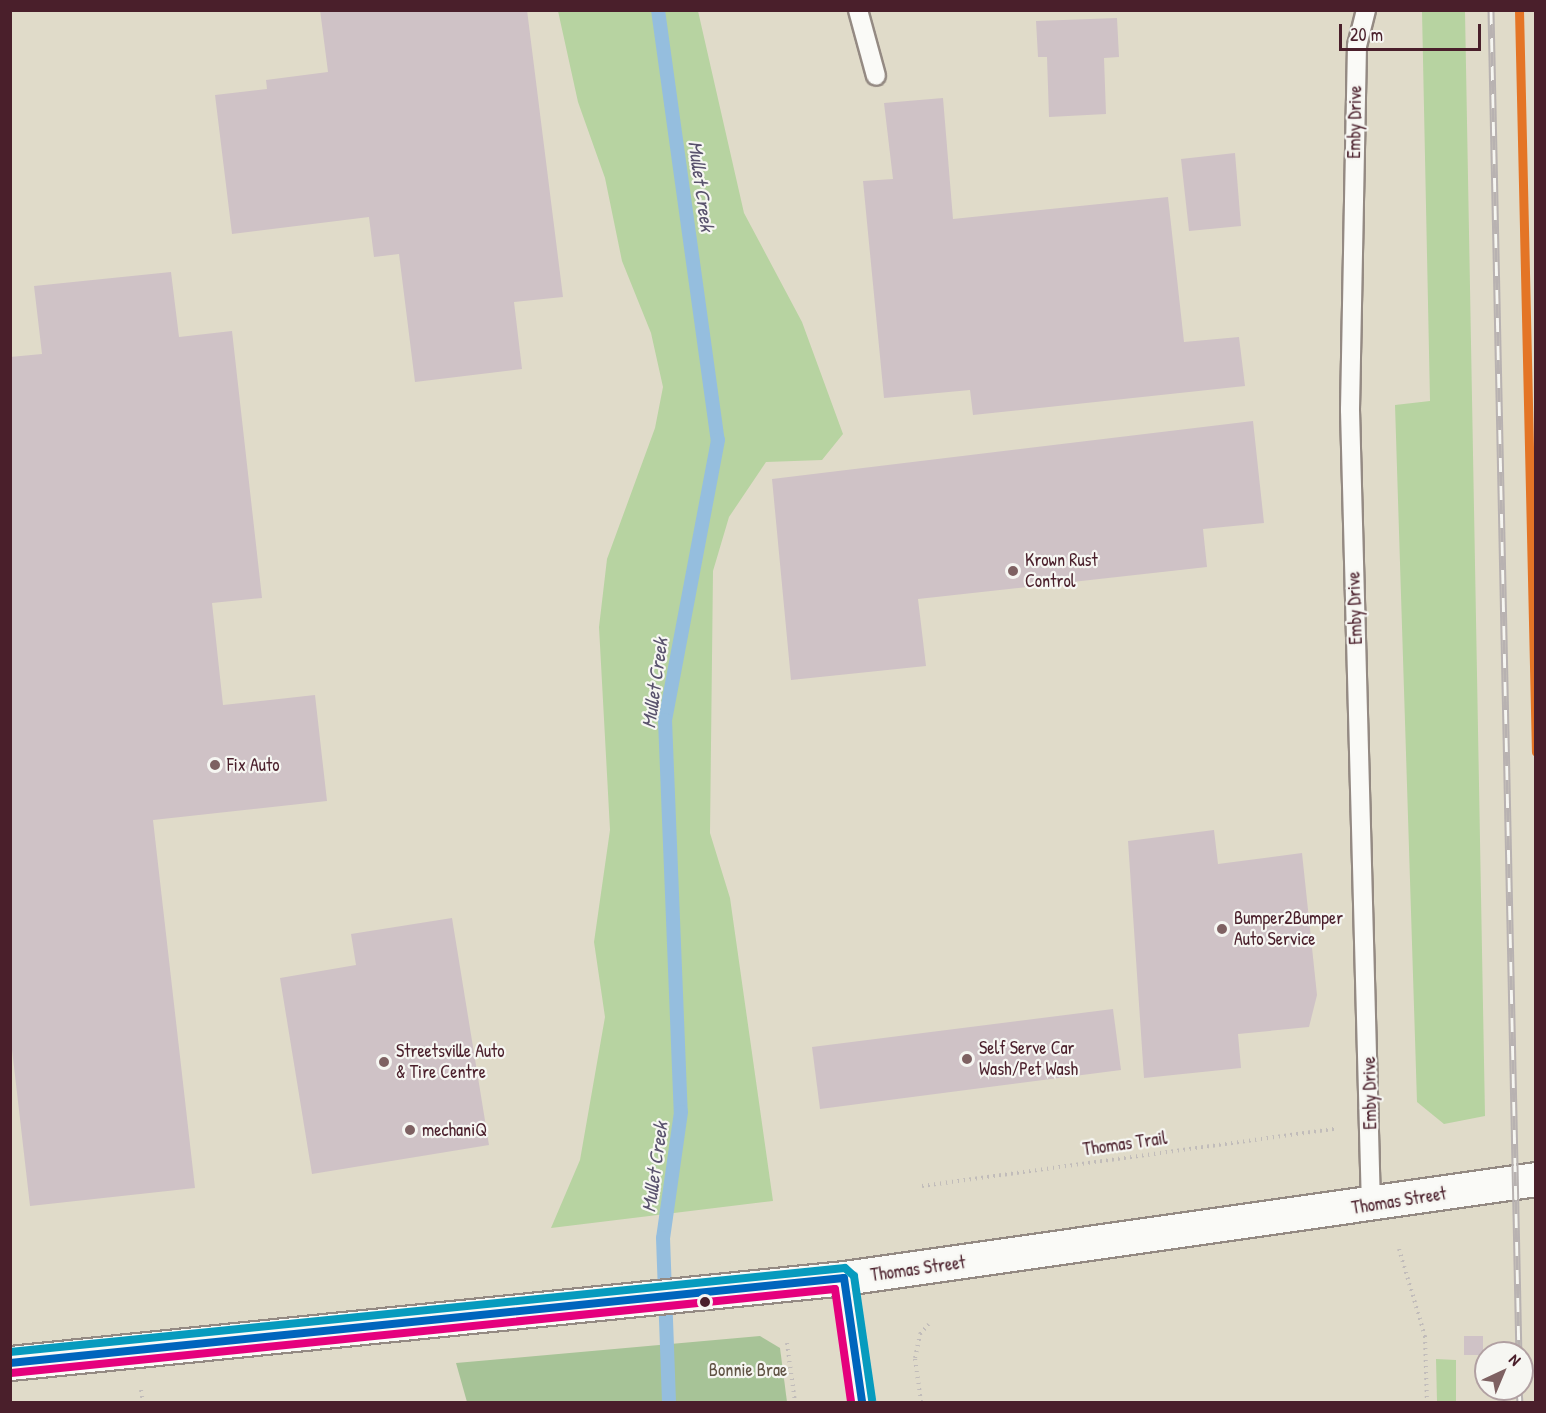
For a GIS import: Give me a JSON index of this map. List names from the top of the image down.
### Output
{
  "streets": {
    "street": ["Thomas Street"],
    "lane": ["Emby Drive"],
    "path": ["Thomas Trail"]
  },
  "crossings": [
    ["Emby Drive", "Thomas Street"]
  ],
  "water": ["Mullet Creek"],
  "parks": ["Bonnie Brae"],
  "places": [
    "Krown Rust Control",
    "Fix Auto",
    "Bumper2Bumper Auto Service",
    "Self Serve Car Wash/Pet Wash",
    "Streetsville Auto & Tire Centre",
    "mechaniQ"
  ],
  "scale_bar": "20 m",
  "north": "top right"
}
